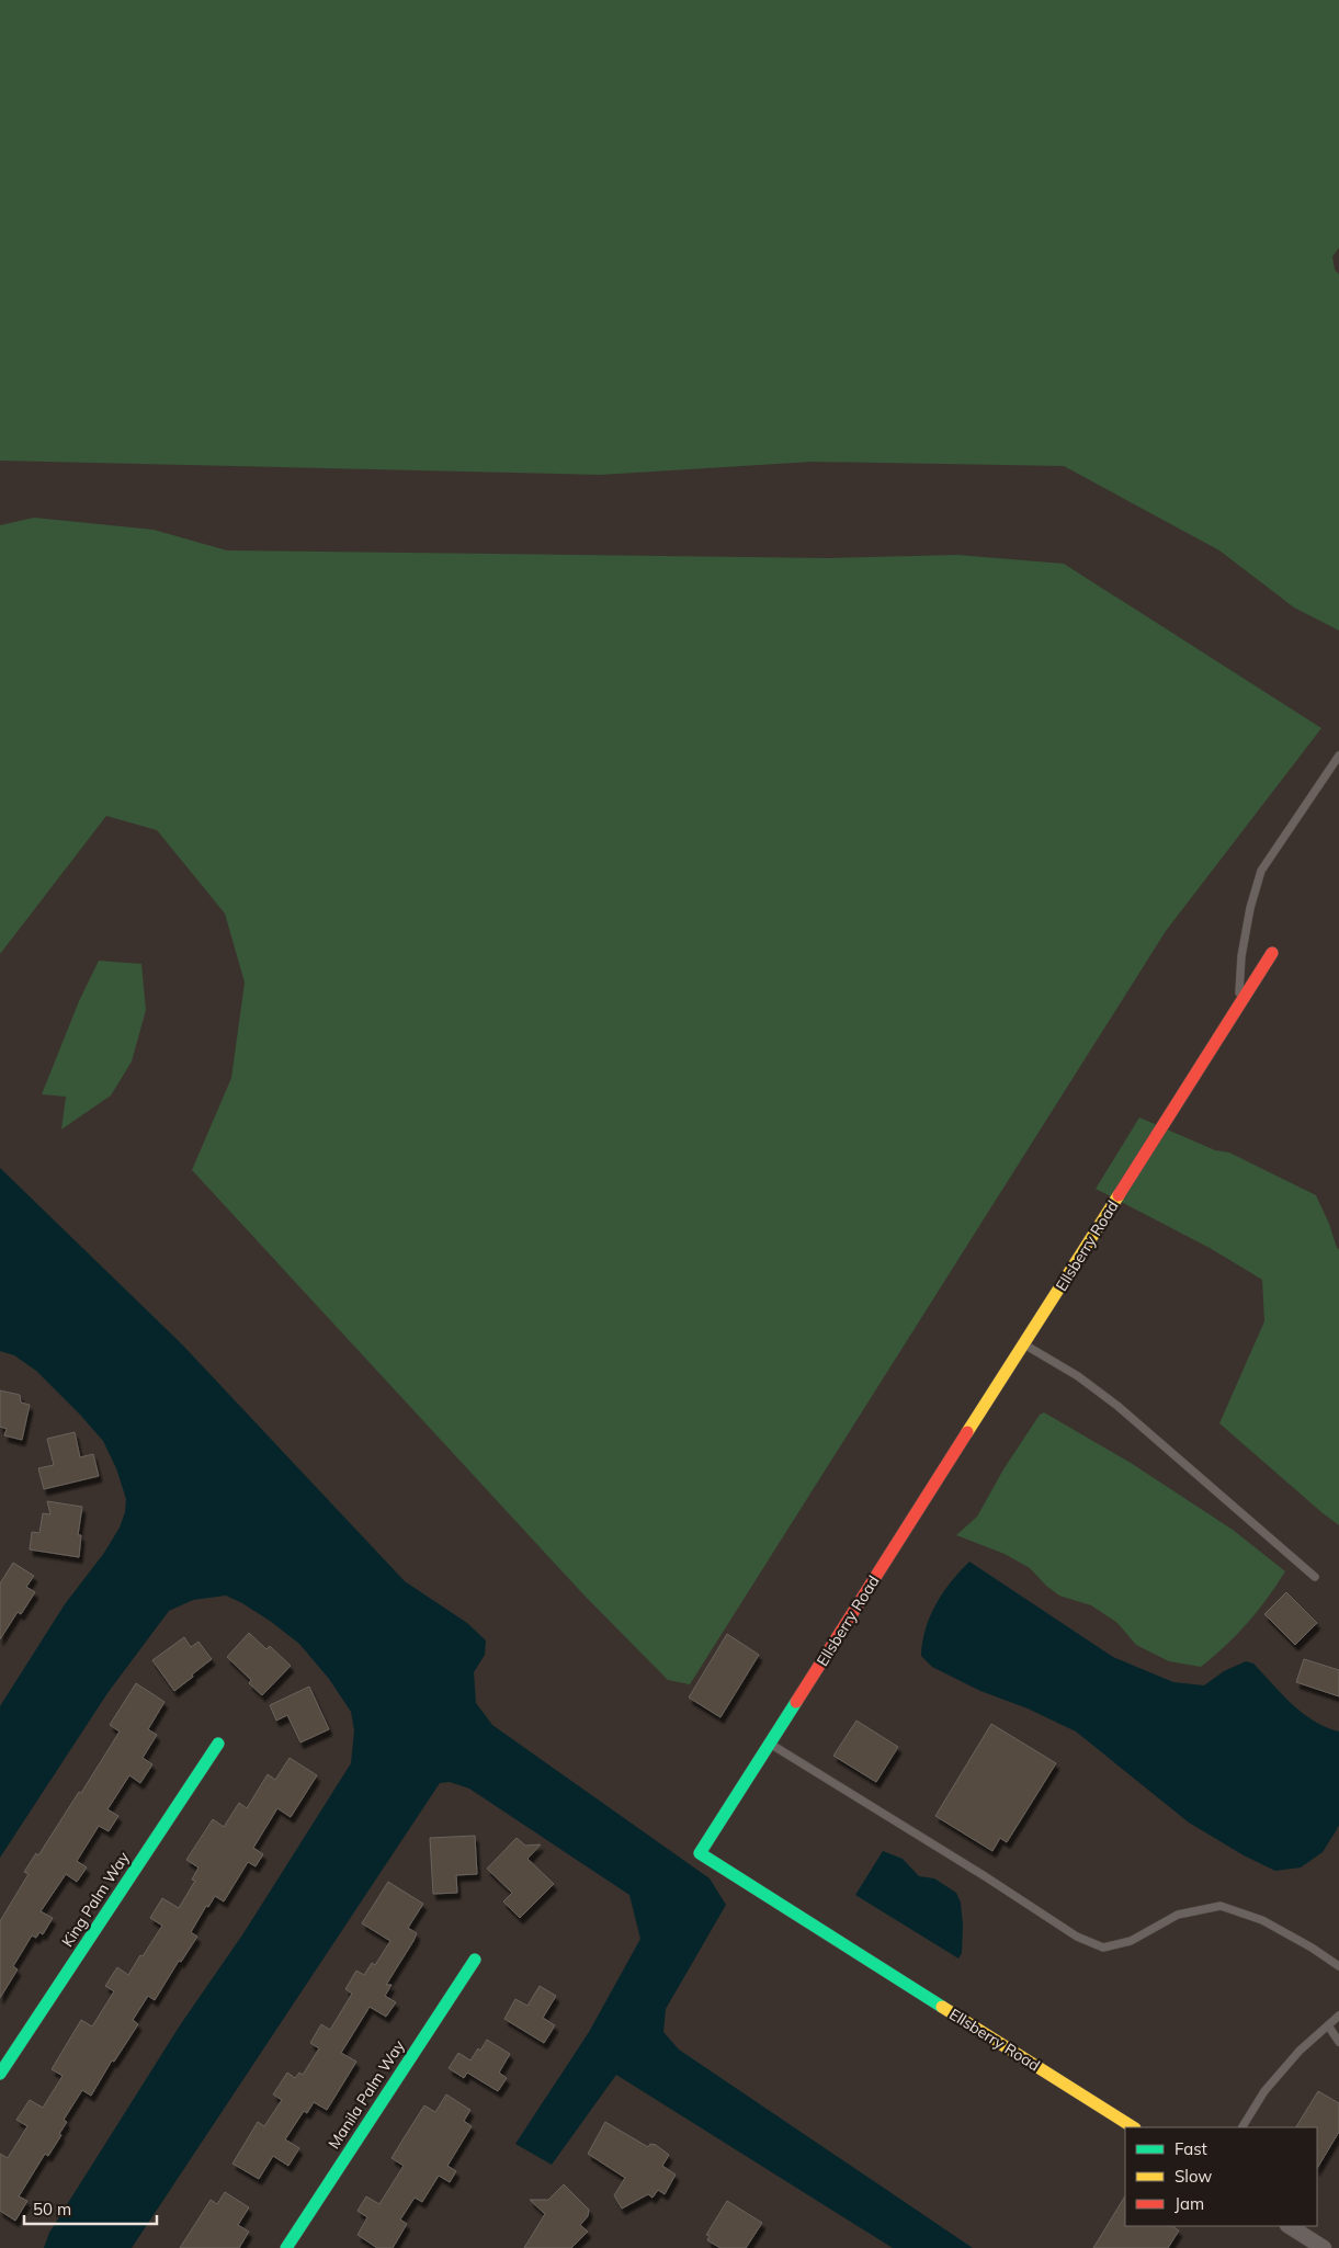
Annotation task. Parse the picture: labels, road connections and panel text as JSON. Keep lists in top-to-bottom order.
{
  "streets": {
    "street": ["Ellsberry Road", "King Palm Way", "Manila Palm Way"]
  },
  "legend": ["Fast", "Slow", "Jam"],
  "scale_bar": "50 m"
}
